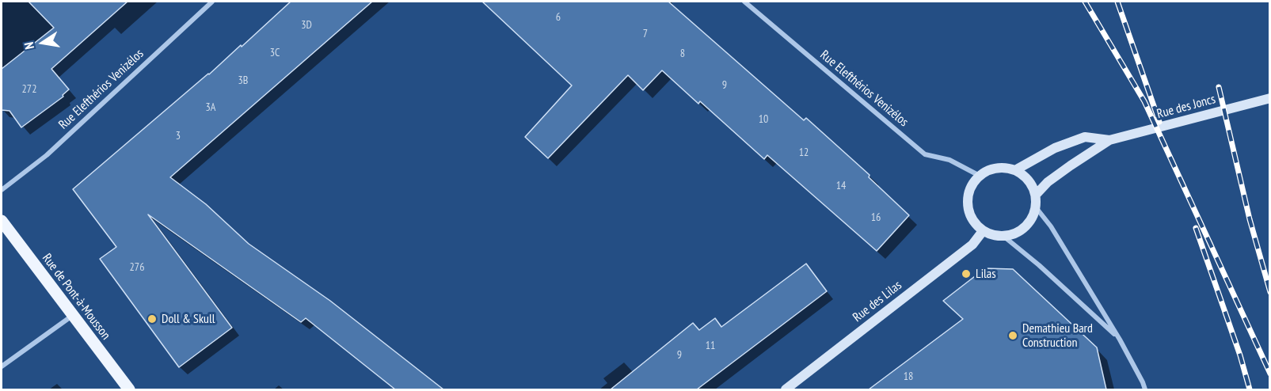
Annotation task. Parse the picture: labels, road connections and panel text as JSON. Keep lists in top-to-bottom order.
{
  "streets": {
    "main road": ["Rue de Pont-à-Mousson"],
    "street": ["Rue Elefthérios Venizélos", "Rue des Joncs", "Rue des Lilas"]
  },
  "crossings": [
    ["Rue Elefthérios Venizélos", "Rue des Joncs"],
    ["Rue Elefthérios Venizélos", "Rue des Lilas"],
    ["Rue des Joncs", "Rue des Lilas"]
  ],
  "places": ["Lilas", "Doll & Skull", "Demathieu Bard Construction"],
  "house_numbers": [
    "6",
    "3D",
    "7",
    "3C",
    "8",
    "3B",
    "9",
    "272",
    "3A",
    "10",
    "3",
    "12",
    "14",
    "16",
    "276",
    "11",
    "9",
    "18"
  ],
  "north": "left"
}
